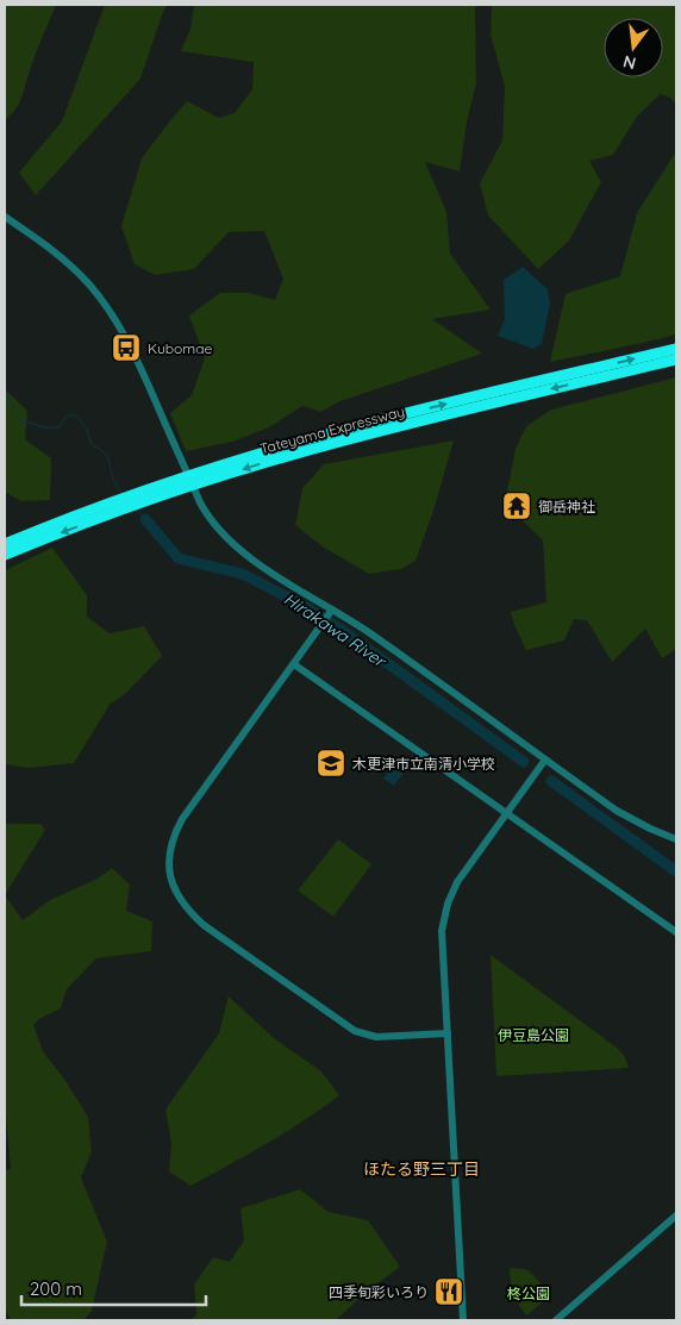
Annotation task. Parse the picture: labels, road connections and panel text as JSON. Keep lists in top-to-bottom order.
{
  "streets": {
    "highway": ["Tateyama Expressway"]
  },
  "districts": ["ほたる野三丁目"],
  "water": ["Hirakawa River"],
  "parks": ["伊豆島公園", "柊公園"],
  "places": {
    "bus stop": ["Kubomae"],
    "temple": ["御岳神社"],
    "school or university": ["木更津市立南清小学校"],
    "restaurant": ["四季旬彩いろり"]
  },
  "scale_bar": "200 m",
  "north": "bottom"
}
